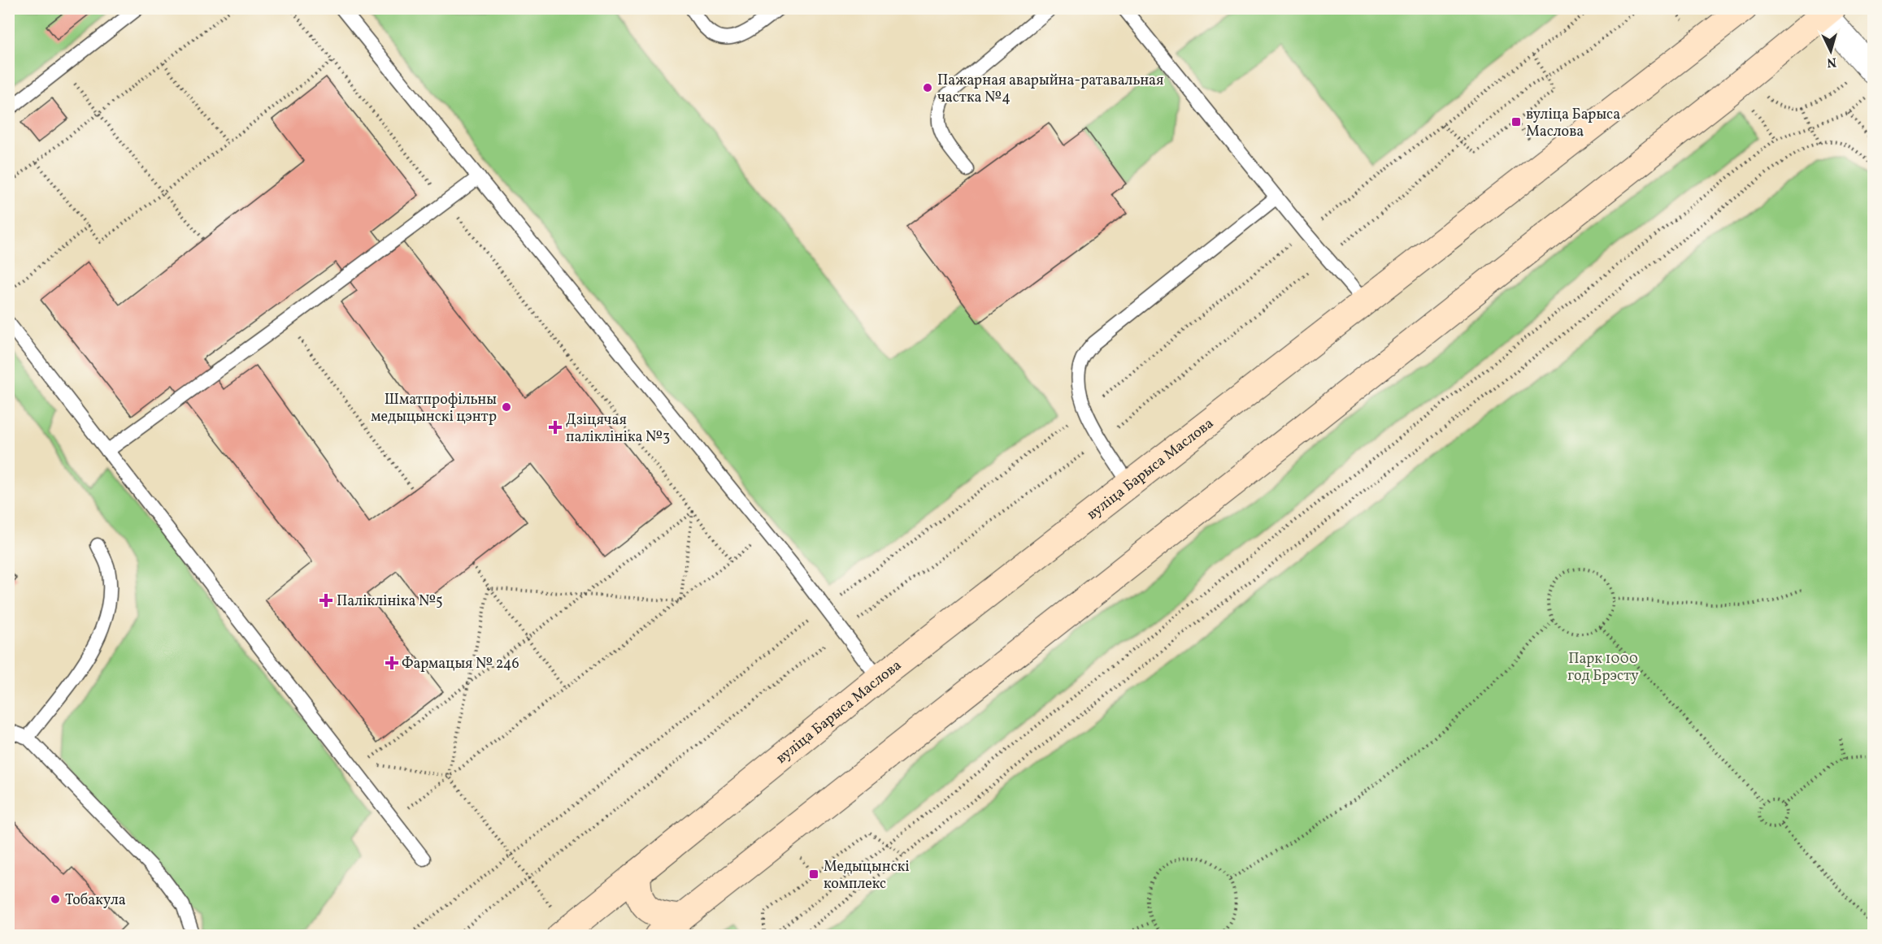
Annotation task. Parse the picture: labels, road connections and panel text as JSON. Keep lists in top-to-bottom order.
{
  "streets": {
    "main road": ["вуліца Барыса Маслова"]
  },
  "parks": ["Парк 1000 год Брэсту"],
  "places": {
    "other": ["Пажарная аварыйна-ратавальная частка №4", "Шматпрофільны медыцынскі цэнтр", "Тобакула"],
    "transit": ["вуліца Барыса Маслова", "Медыцынскі комплекс"],
    "health": ["Дзіцячая паліклініка №3", "Паліклініка №5", "Фармацыя № 246"]
  },
  "north": "bottom"
}
